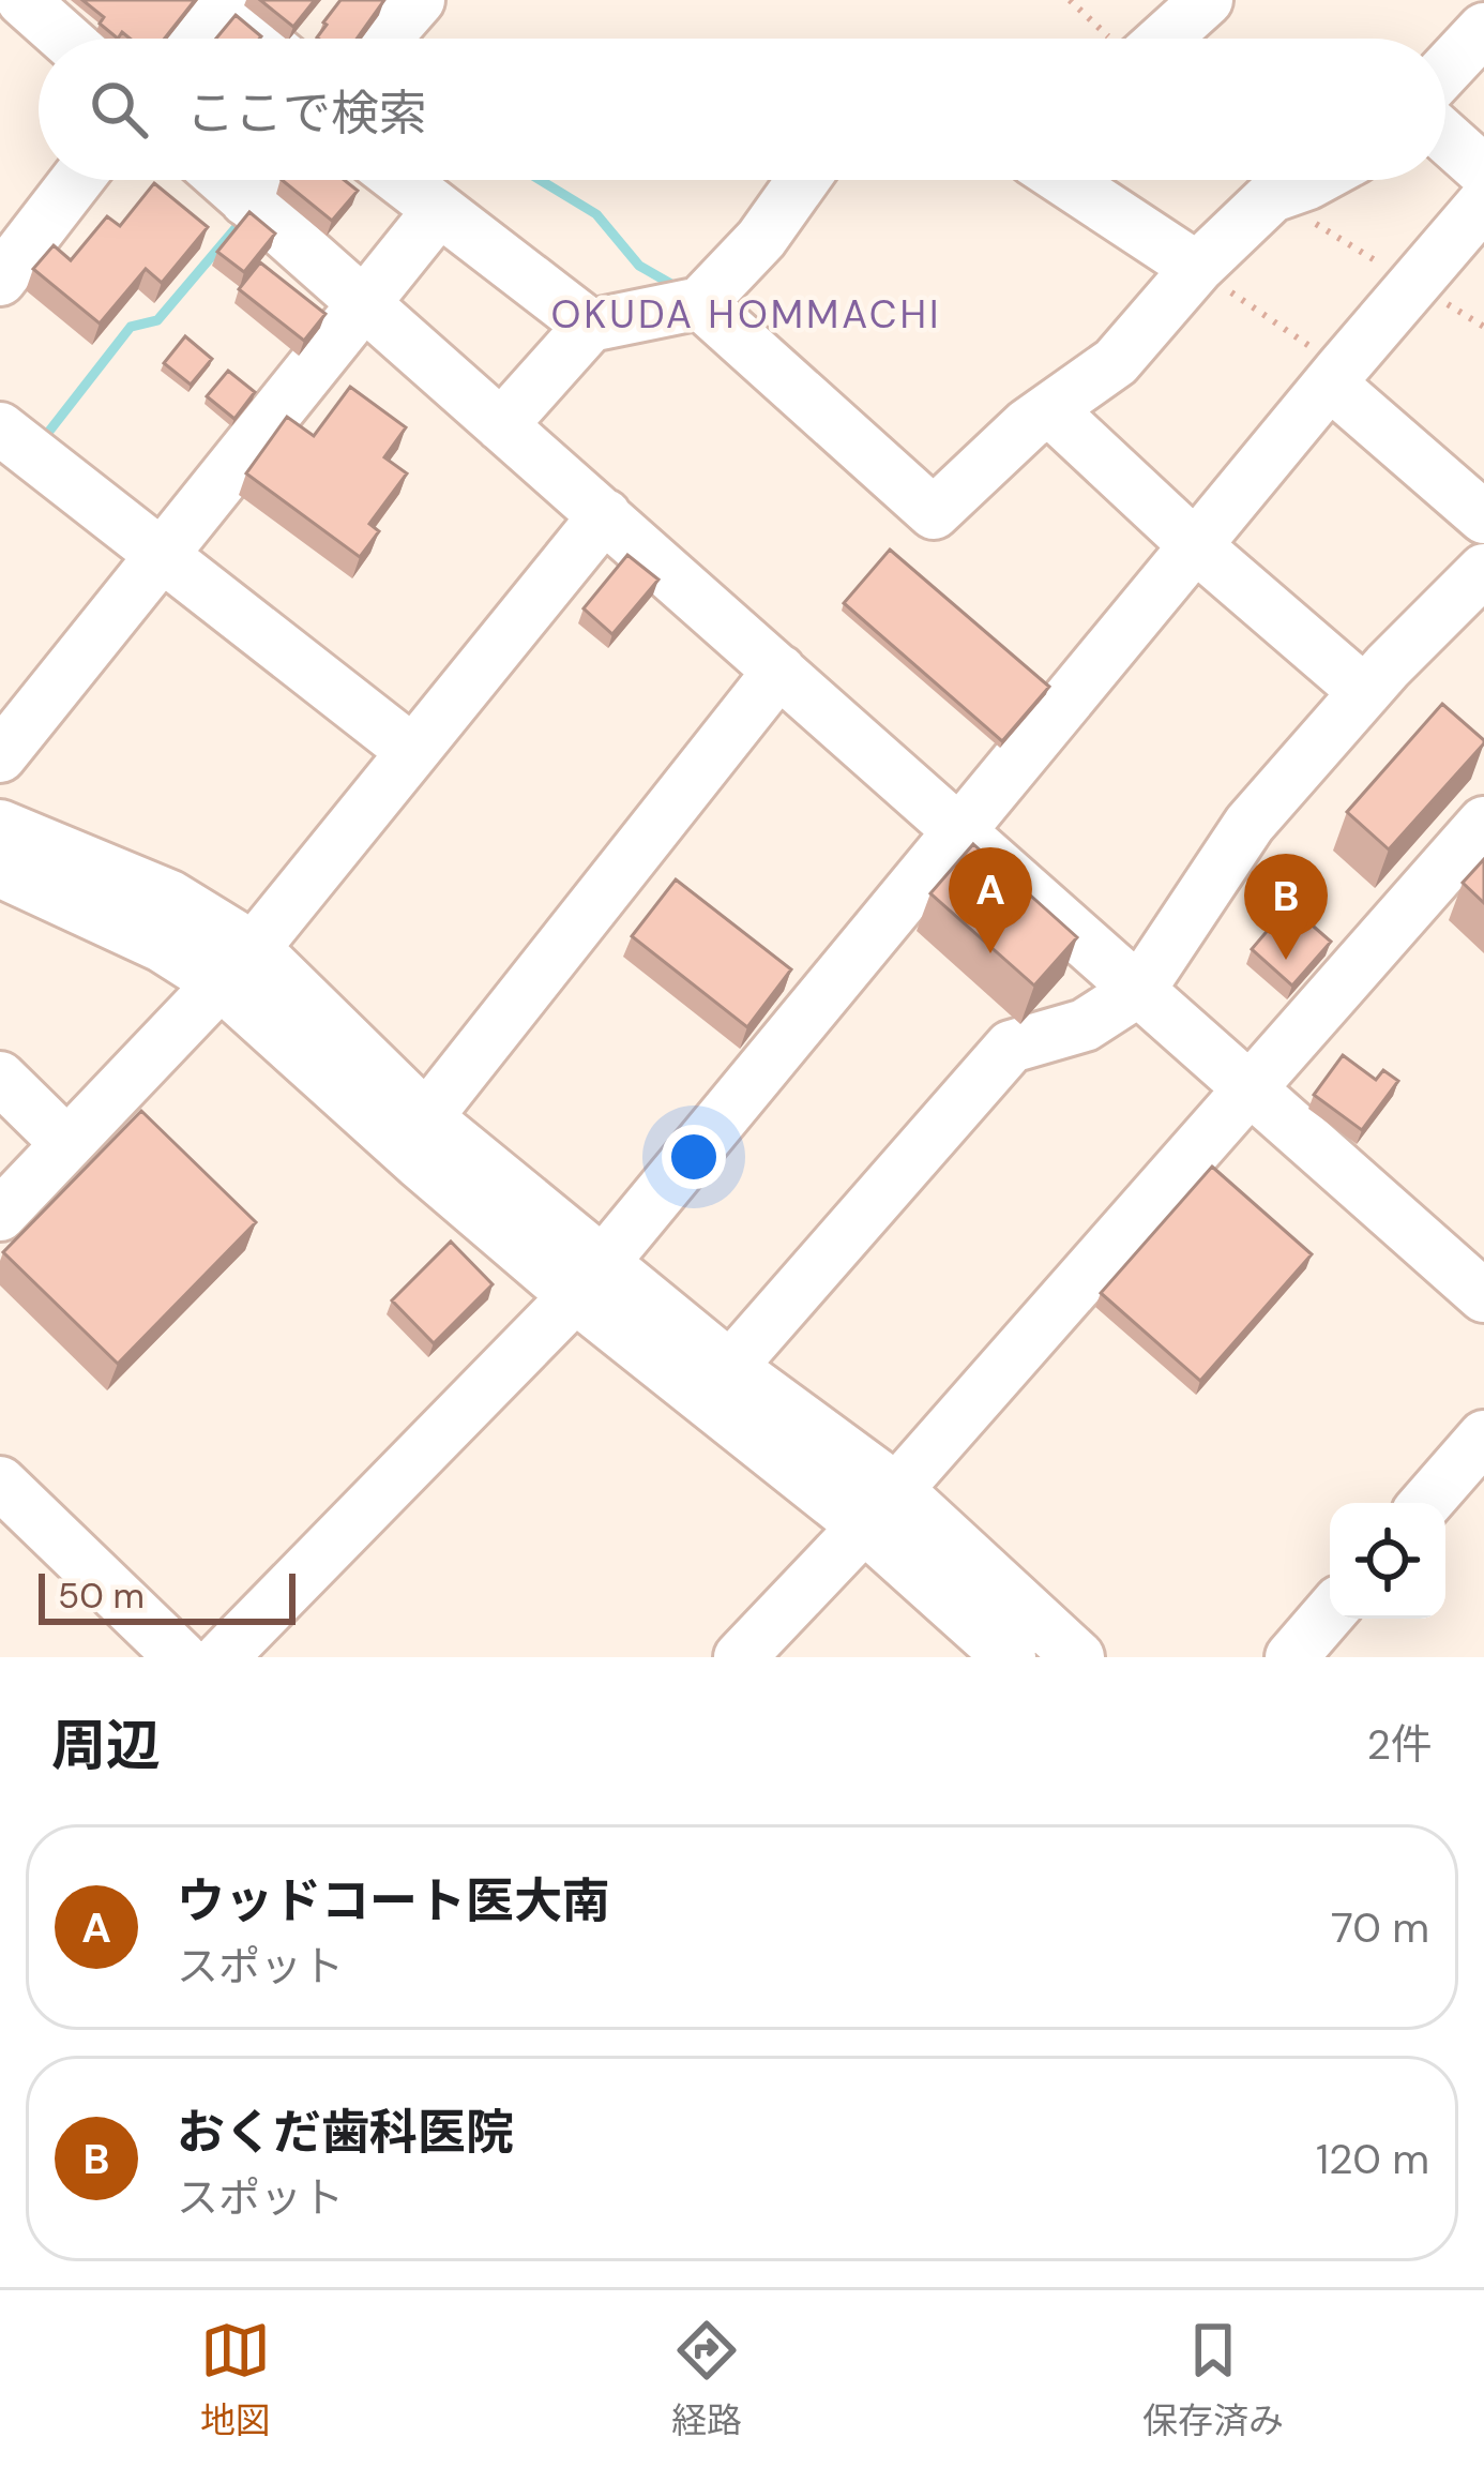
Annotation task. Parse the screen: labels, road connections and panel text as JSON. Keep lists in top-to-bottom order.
{
  "districts": ["OKUDA HOMMACHI"],
  "scale_bar": "50 m",
  "page": {
    "search": "ここで検索",
    "pins": ["A", "B"],
    "scale": "50 m",
    "heading": ["周辺", "2件"],
    "list": [
      {
        "mark": "A",
        "name": "ウッドコート医大南",
        "note": "スポット",
        "value": "70 m"
      },
      {
        "mark": "B",
        "name": "おくだ歯科医院",
        "note": "スポット",
        "value": "120 m"
      }
    ],
    "nav": ["地図", "経路", "保存済み"]
  }
}
